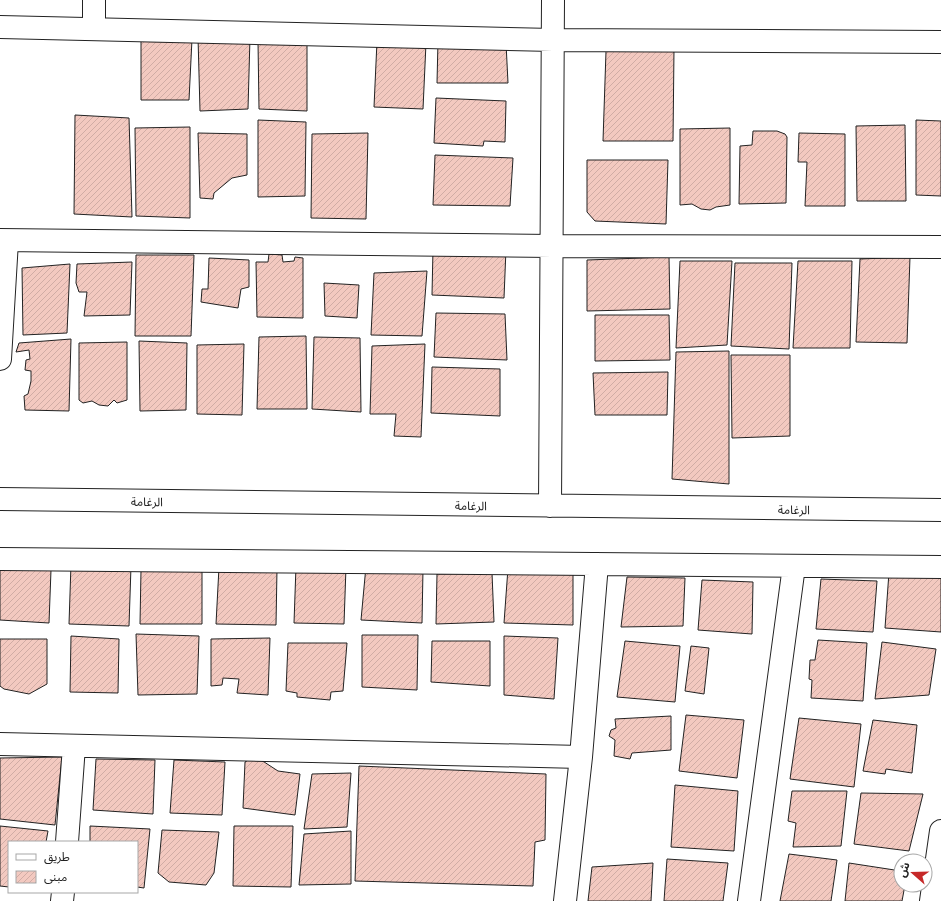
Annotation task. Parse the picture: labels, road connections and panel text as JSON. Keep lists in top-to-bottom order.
{
  "streets": {
    "street": ["الرغامة"]
  },
  "legend": ["طريق", "مبنى"],
  "north": "left"
}
